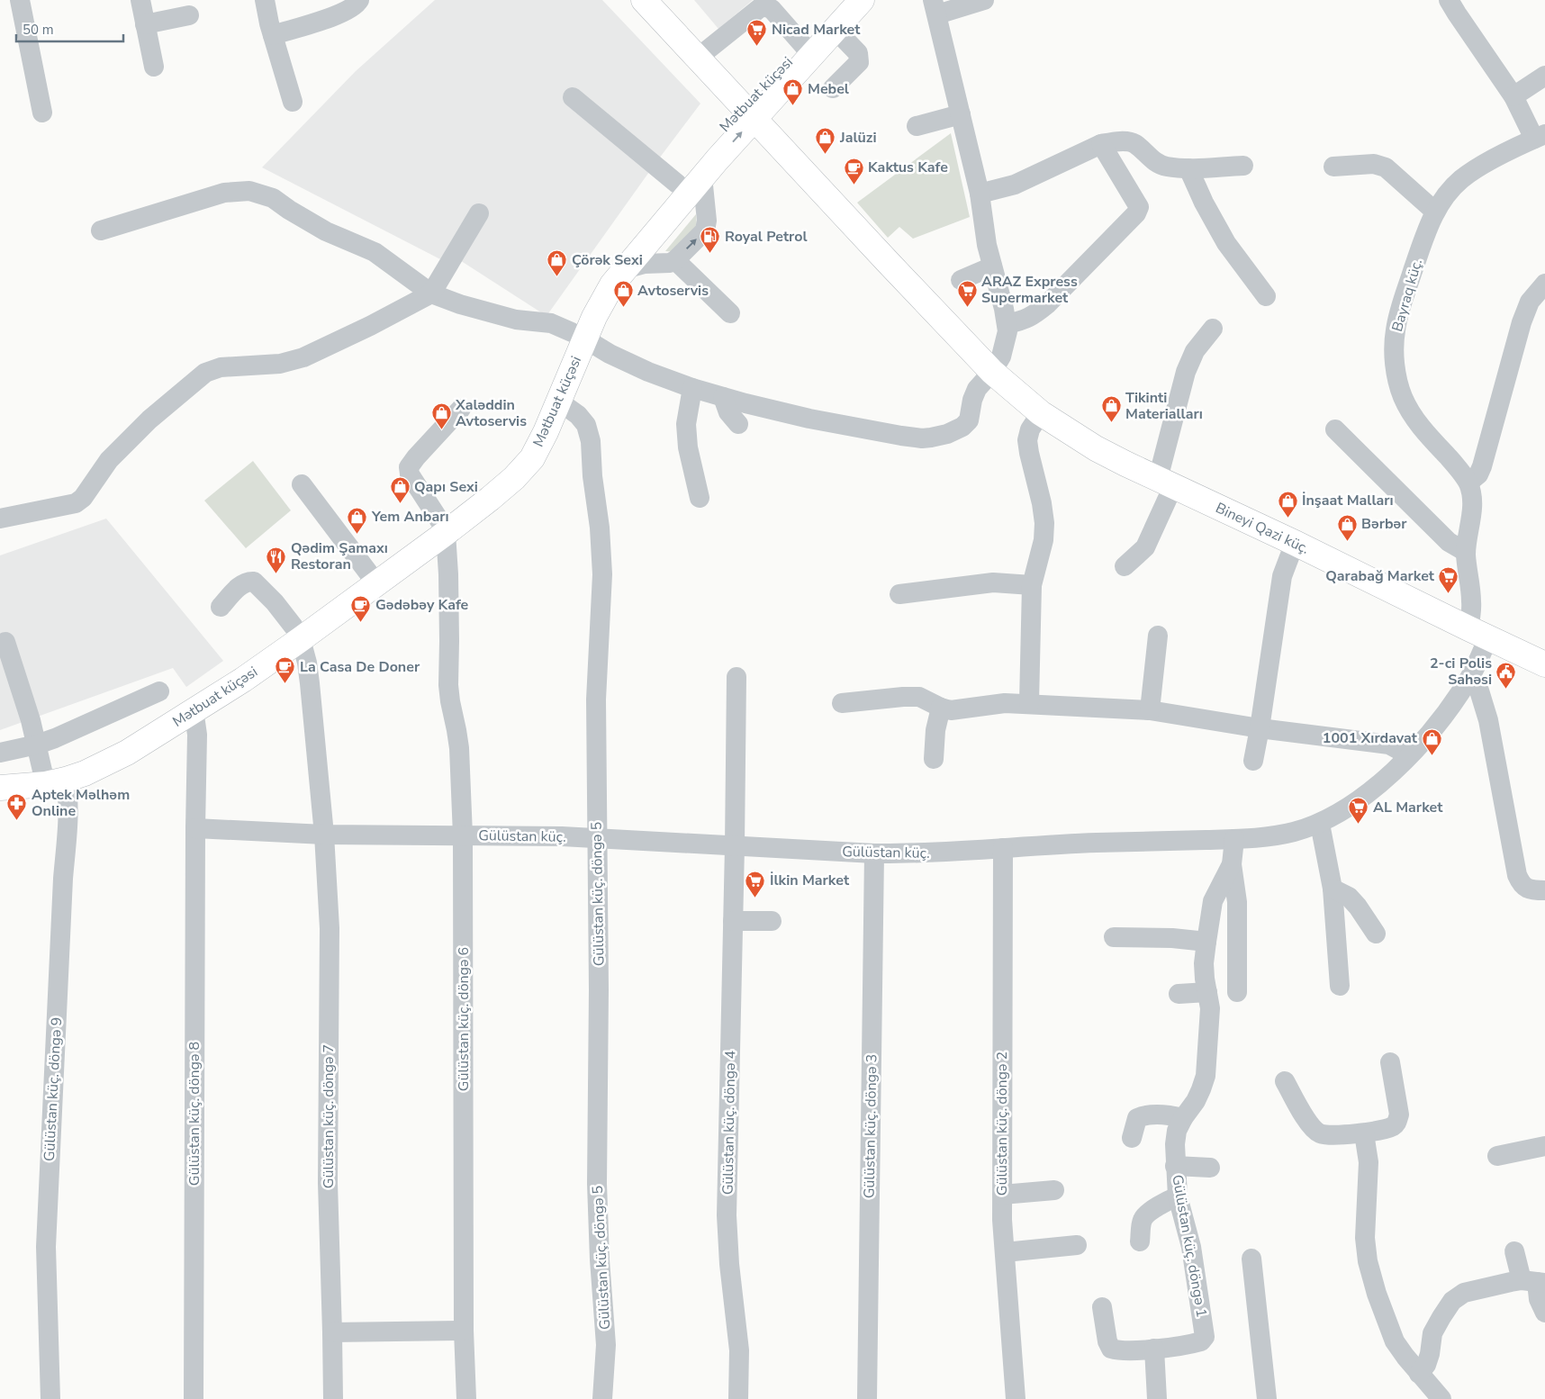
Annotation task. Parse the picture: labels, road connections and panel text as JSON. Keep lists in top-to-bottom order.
{
  "streets": {
    "main road": ["Mətbuat küçəsi", "Bineyi Qazi küç."],
    "street": [
      "Bayraq küç.",
      "Gülüstan küç.",
      "Gülüstan küç. döngə 5",
      "Gülüstan küç. döngə 6",
      "Gülüstan küç. döngə 9",
      "Gülüstan küç. döngə 8",
      "Gülüstan küç. döngə 7",
      "Gülüstan küç. döngə 4",
      "Gülüstan küç. döngə 2",
      "Gülüstan küç. döngə 3",
      "Gülüstan küç. döngə 1"
    ]
  },
  "crossings": [
    ["Mətbuat küçəsi", "Bineyi Qazi küç."],
    ["Mətbuat küçəsi", "Gülüstan küç. döngə 5"],
    ["Mətbuat küçəsi", "Gülüstan küç. döngə 6"],
    ["Mətbuat küçəsi", "Gülüstan küç. döngə 9"],
    ["Mətbuat küçəsi", "Gülüstan küç. döngə 8"],
    ["Mətbuat küçəsi", "Gülüstan küç. döngə 7"],
    ["Bayraq küç.", "Bineyi Qazi küç."],
    ["Bayraq küç.", "Gülüstan küç."],
    ["Bineyi Qazi küç.", "Gülüstan küç."],
    ["Gülüstan küç.", "Gülüstan küç. döngə 5"],
    ["Gülüstan küç.", "Gülüstan küç. döngə 6"],
    ["Gülüstan küç.", "Gülüstan küç. döngə 8"],
    ["Gülüstan küç.", "Gülüstan küç. döngə 7"],
    ["Gülüstan küç.", "Gülüstan küç. döngə 4"],
    ["Gülüstan küç.", "Gülüstan küç. döngə 2"],
    ["Gülüstan küç.", "Gülüstan küç. döngə 3"],
    ["Gülüstan küç.", "Gülüstan küç. döngə 1"]
  ],
  "places": {
    "supermarket": [
      "Nicad Market",
      "ARAZ Express Supermarket",
      "Qarabağ Market",
      "AL Market",
      "İlkin Market"
    ],
    "shop": [
      "Mebel",
      "Jalüzi",
      "Çörək Sexi",
      "Avtoservis",
      "Tikinti Materialları",
      "Xaləddin Avtoservis",
      "Qapı Sexi",
      "İnşaat Malları",
      "Yem Anbarı",
      "Bərbər",
      "1001 Xırdavat"
    ],
    "cafe": ["Kaktus Kafe", "Gədəbəy Kafe", "La Casa De Doner"],
    "fuel station": ["Royal Petrol"],
    "restaurant": ["Qədim Şamaxı Restoran"],
    "public building": ["2-ci Polis Sahəsi"],
    "pharmacy": ["Aptek Mәlhәm Online"]
  },
  "scale_bar": "50 m"
}
